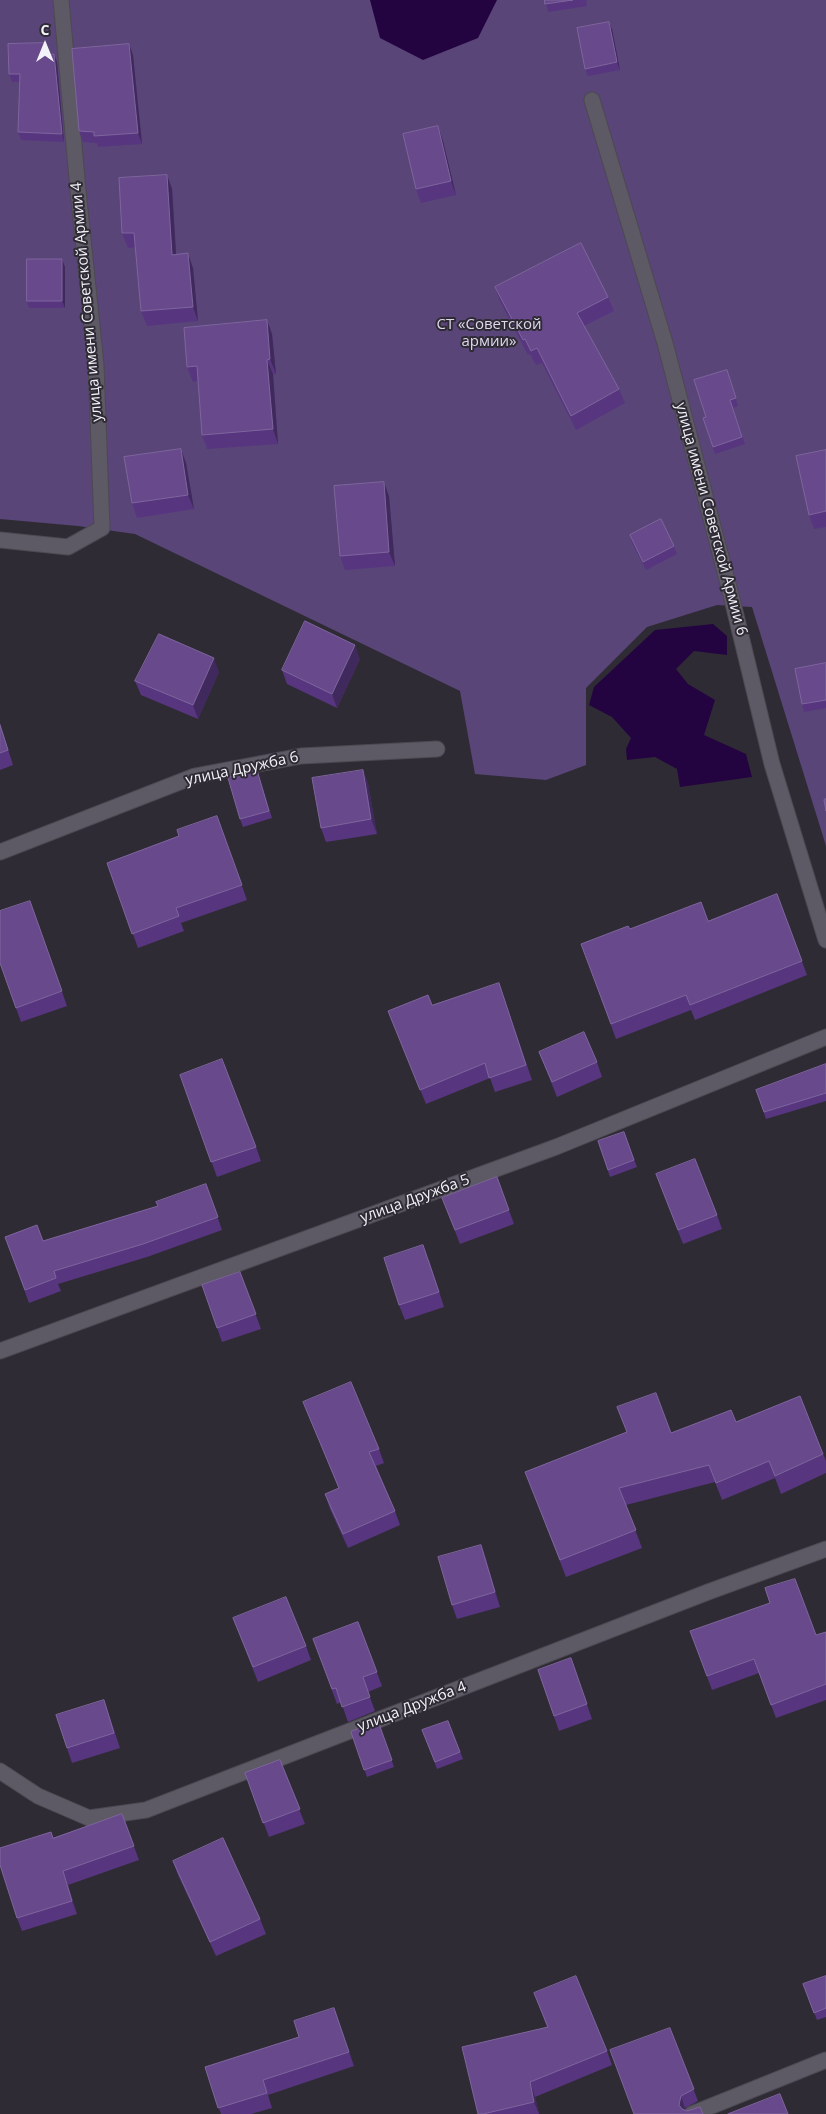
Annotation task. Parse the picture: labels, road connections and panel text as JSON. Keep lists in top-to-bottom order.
{
  "streets": {
    "street": [
      "улица имени Советской Армии 4",
      "улица имени Советской Армии 6",
      "улица Дружба 6",
      "улица Дружба 5",
      "улица Дружба 4"
    ]
  },
  "parks": ["СТ «Советской армии»"],
  "north": "top"
}
